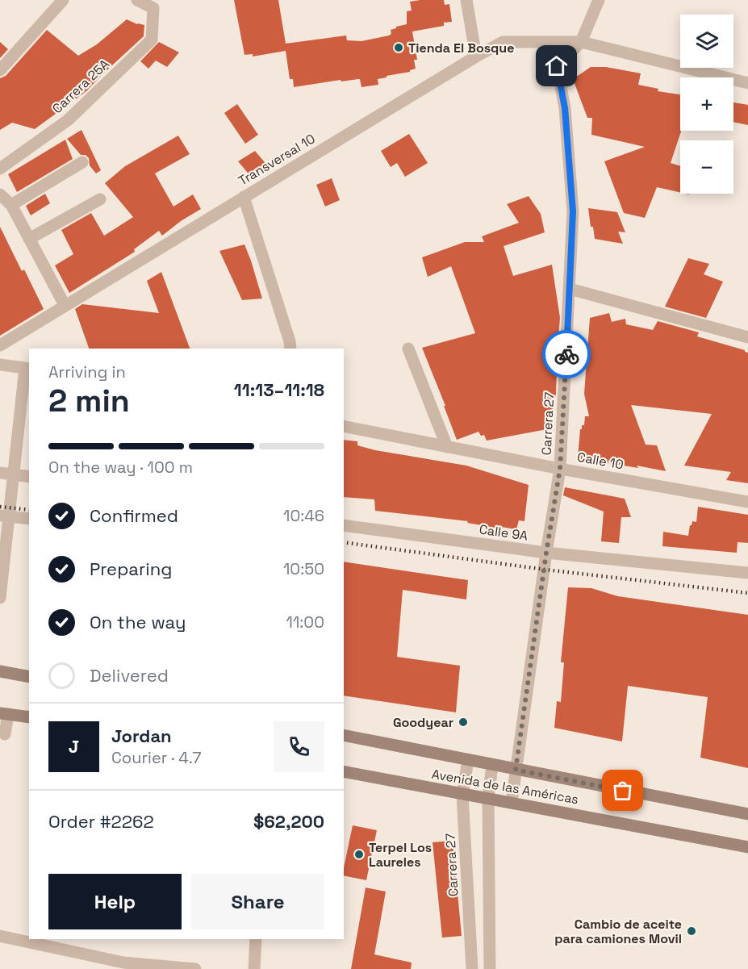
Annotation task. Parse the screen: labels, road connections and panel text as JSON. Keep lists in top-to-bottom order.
{
  "streets": {
    "main road": ["Avenida de las Américas"],
    "street": [
      "Carrera 25A",
      "Transversal 10",
      "Carrera 27",
      "Calle 10",
      "Calle 9A"
    ]
  },
  "crossings": [
    ["Transversal 10", "Carrera 27"],
    ["Carrera 27", "Calle 10"],
    ["Carrera 27", "Calle 9A"],
    ["Carrera 27", "Avenida de las Américas"]
  ],
  "places": [
    "Tienda El Bosque",
    "Goodyear",
    "Terpel Los Laureles",
    "Cambio de aceite para camiones Movil"
  ],
  "page": {
    "map_buttons": ["+", "−"],
    "heading": ["2 min", "Arriving in", "11:13–11:18"],
    "panel": [
      "Jordan",
      "Courier · 4.7",
      "Order #2262",
      "$62,200"
    ],
    "bar": "On the way · 100 m",
    "list": [
      ["Confirmed", "10:46"],
      ["Preparing", "10:50"],
      ["On the way", "11:00"],
      "Delivered"
    ],
    "round": "J",
    "buttons": ["Help", "Share"]
  }
}
